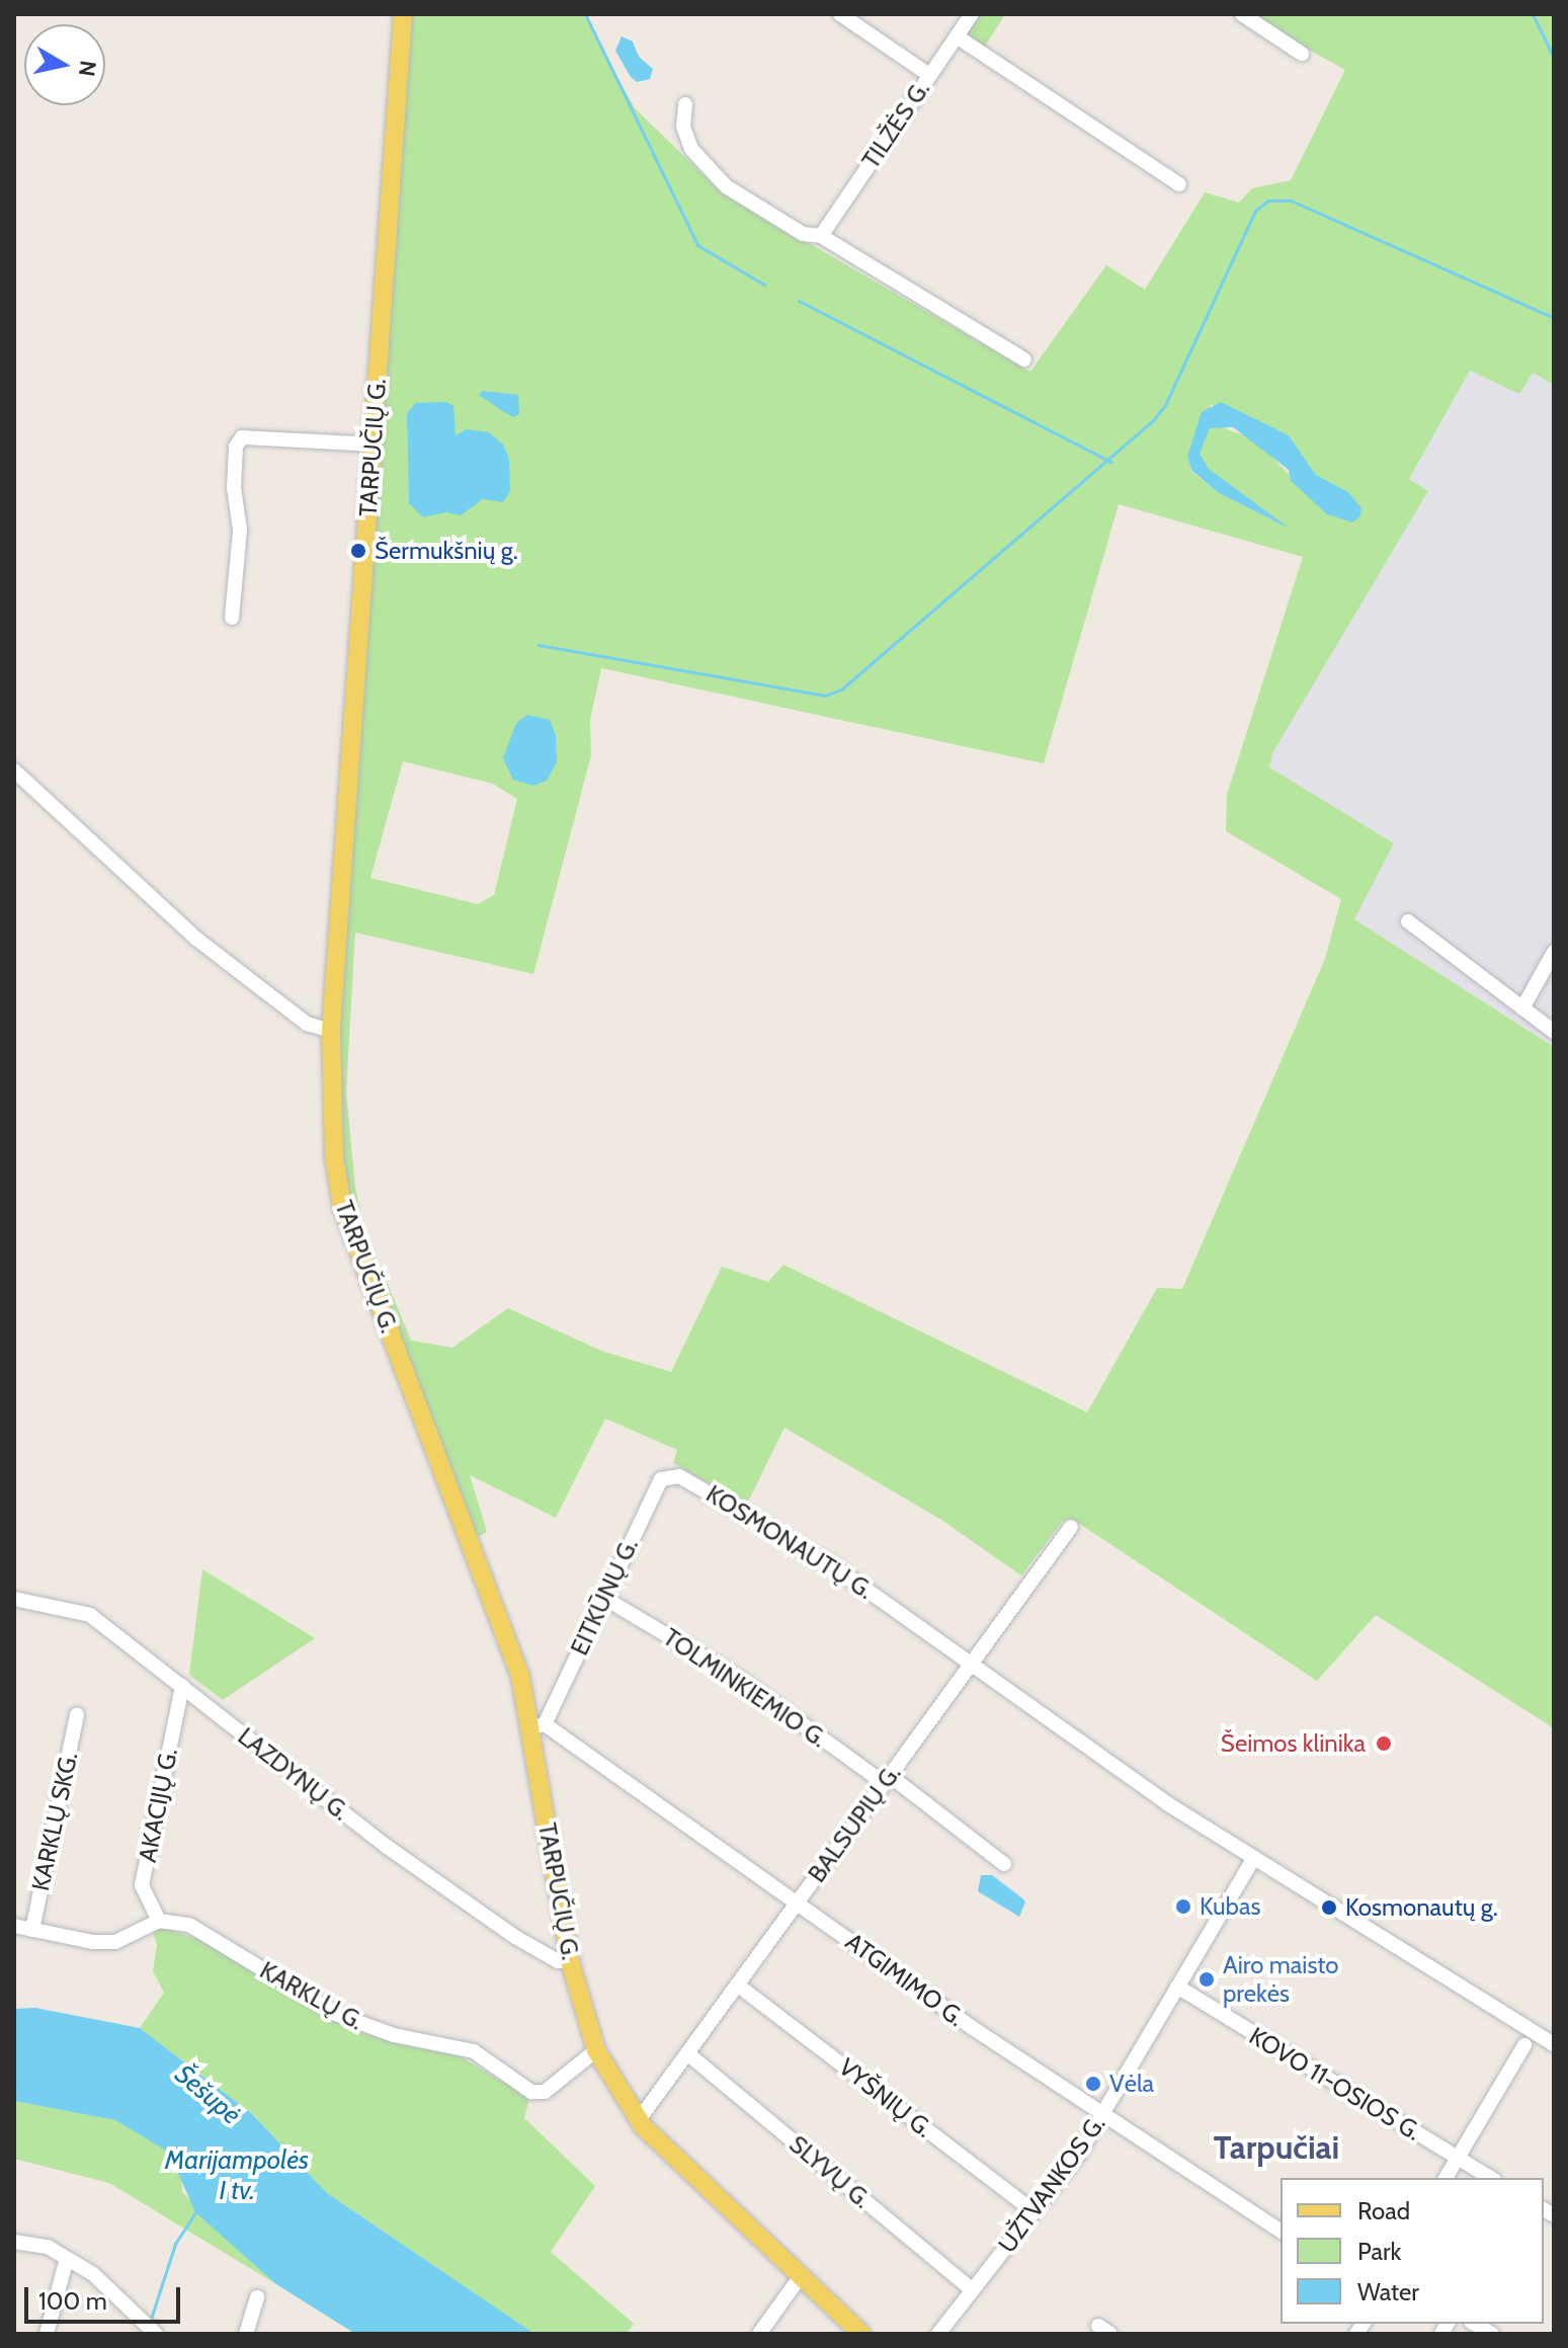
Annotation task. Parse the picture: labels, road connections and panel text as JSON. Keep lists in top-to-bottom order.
{
  "streets": {
    "main road": ["TARPUČIŲ G."],
    "street": [
      "TILŽĖS G.",
      "KOSMONAUTŲ G.",
      "EITKŪNŲ G.",
      "TOLMINKIEMIO G.",
      "LAZDYNŲ G.",
      "AKACIJŲ G.",
      "KARKLŲ SKG.",
      "BALSUPIŲ G.",
      "ATGIMIMO G.",
      "KARKLŲ G.",
      "KOVO 11-OSIOS G.",
      "VYŠNIŲ G.",
      "SLYVŲ G.",
      "UŽTVANKOS G."
    ]
  },
  "crossings": [
    ["TARPUČIŲ G.", "EITKŪNŲ G."],
    ["TARPUČIŲ G.", "LAZDYNŲ G."],
    ["TARPUČIŲ G.", "BALSUPIŲ G."],
    ["TARPUČIŲ G.", "ATGIMIMO G."],
    ["TARPUČIŲ G.", "KARKLŲ G."],
    ["KOSMONAUTŲ G.", "EITKŪNŲ G."],
    ["KOSMONAUTŲ G.", "BALSUPIŲ G."],
    ["KOSMONAUTŲ G.", "UŽTVANKOS G."],
    ["EITKŪNŲ G.", "TOLMINKIEMIO G."],
    ["EITKŪNŲ G.", "ATGIMIMO G."],
    ["TOLMINKIEMIO G.", "BALSUPIŲ G."],
    ["LAZDYNŲ G.", "AKACIJŲ G."],
    ["AKACIJŲ G.", "KARKLŲ G."],
    ["BALSUPIŲ G.", "ATGIMIMO G."],
    ["BALSUPIŲ G.", "VYŠNIŲ G."],
    ["BALSUPIŲ G.", "SLYVŲ G."],
    ["ATGIMIMO G.", "UŽTVANKOS G."],
    ["KOVO 11-OSIOS G.", "UŽTVANKOS G."],
    ["VYŠNIŲ G.", "UŽTVANKOS G."],
    ["SLYVŲ G.", "UŽTVANKOS G."]
  ],
  "districts": ["Tarpučiai"],
  "water": ["Šešupė", "Marijampolės I tv."],
  "places": [
    "Šermukšnių g.",
    "Šeimos klinika",
    "Kubas",
    "Kosmonautų g.",
    "Airo maisto prekės",
    "Vėla"
  ],
  "legend": ["Road", "Park", "Water"],
  "scale_bar": "100 m",
  "north": "right"
}
